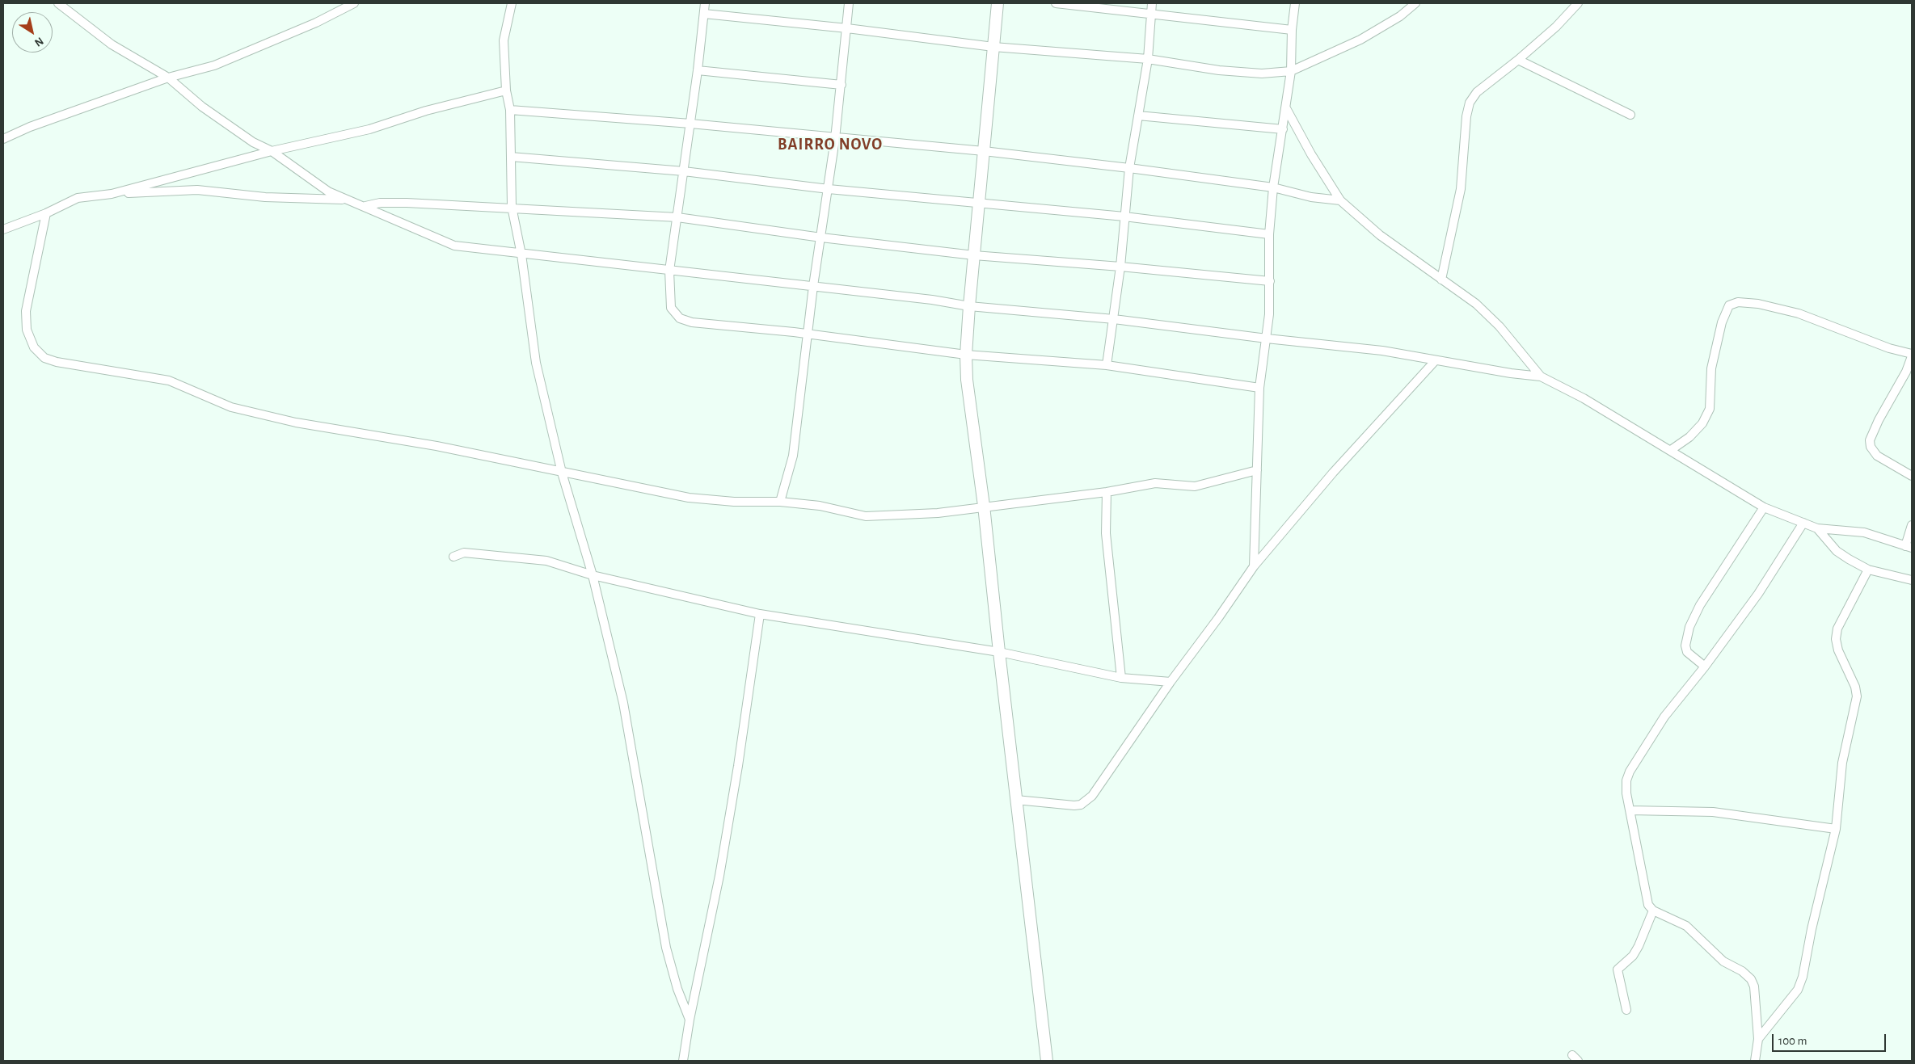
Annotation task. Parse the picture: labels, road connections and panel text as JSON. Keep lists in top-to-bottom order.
{
  "districts": ["BAIRRO NOVO"],
  "scale_bar": "100 m",
  "north": "bottom right"
}
